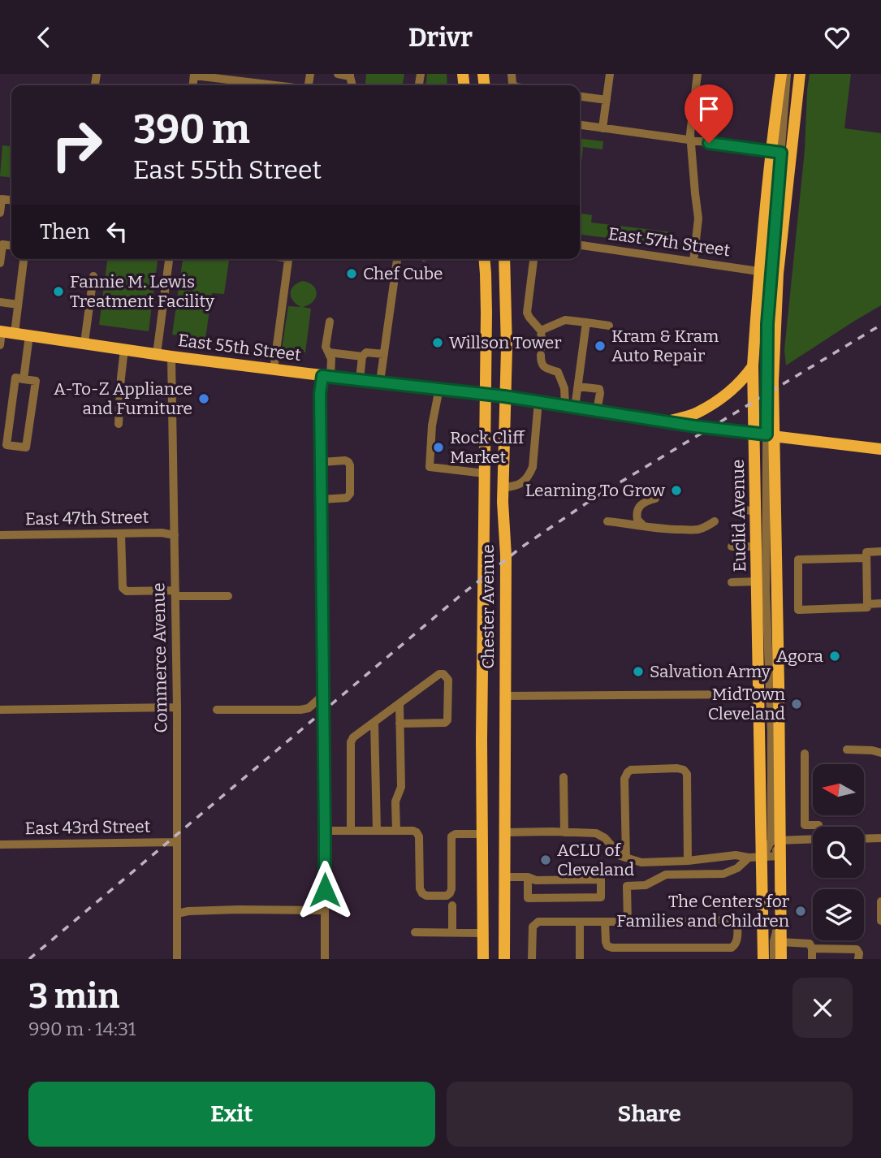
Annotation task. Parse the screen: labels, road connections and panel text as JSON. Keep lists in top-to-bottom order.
{
  "streets": {
    "main road": ["East 55th Street", "Euclid Avenue", "Chester Avenue"],
    "street": [
      "East 57th Street",
      "East 47th Street",
      "Commerce Avenue",
      "East 43rd Street"
    ]
  },
  "crossings": [
    ["East 57th Street", "Euclid Avenue"],
    ["East 55th Street", "Euclid Avenue"],
    ["East 55th Street", "Chester Avenue"],
    ["East 55th Street", "Commerce Avenue"],
    ["East 47th Street", "Commerce Avenue"],
    ["Commerce Avenue", "East 43rd Street"]
  ],
  "places": [
    "Chef Cube",
    "Fannie M. Lewis Treatment Facility",
    "Willson Tower",
    "Kram & Kram Auto Repair",
    "A-To-Z Appliance and Furniture",
    "Rock Cliff Market",
    "Learning To Grow",
    "Agora",
    "Salvation Army",
    "MidTown Cleveland",
    "ACLU of Cleveland",
    "The Centers for Families and Children"
  ],
  "north": "left",
  "page": {
    "header": "Drivr",
    "turn": ["390 m", "East 55th Street"],
    "then": "Then",
    "heading": ["3 min", "990 m · 14:31"],
    "buttons": ["Exit", "Share"]
  }
}
